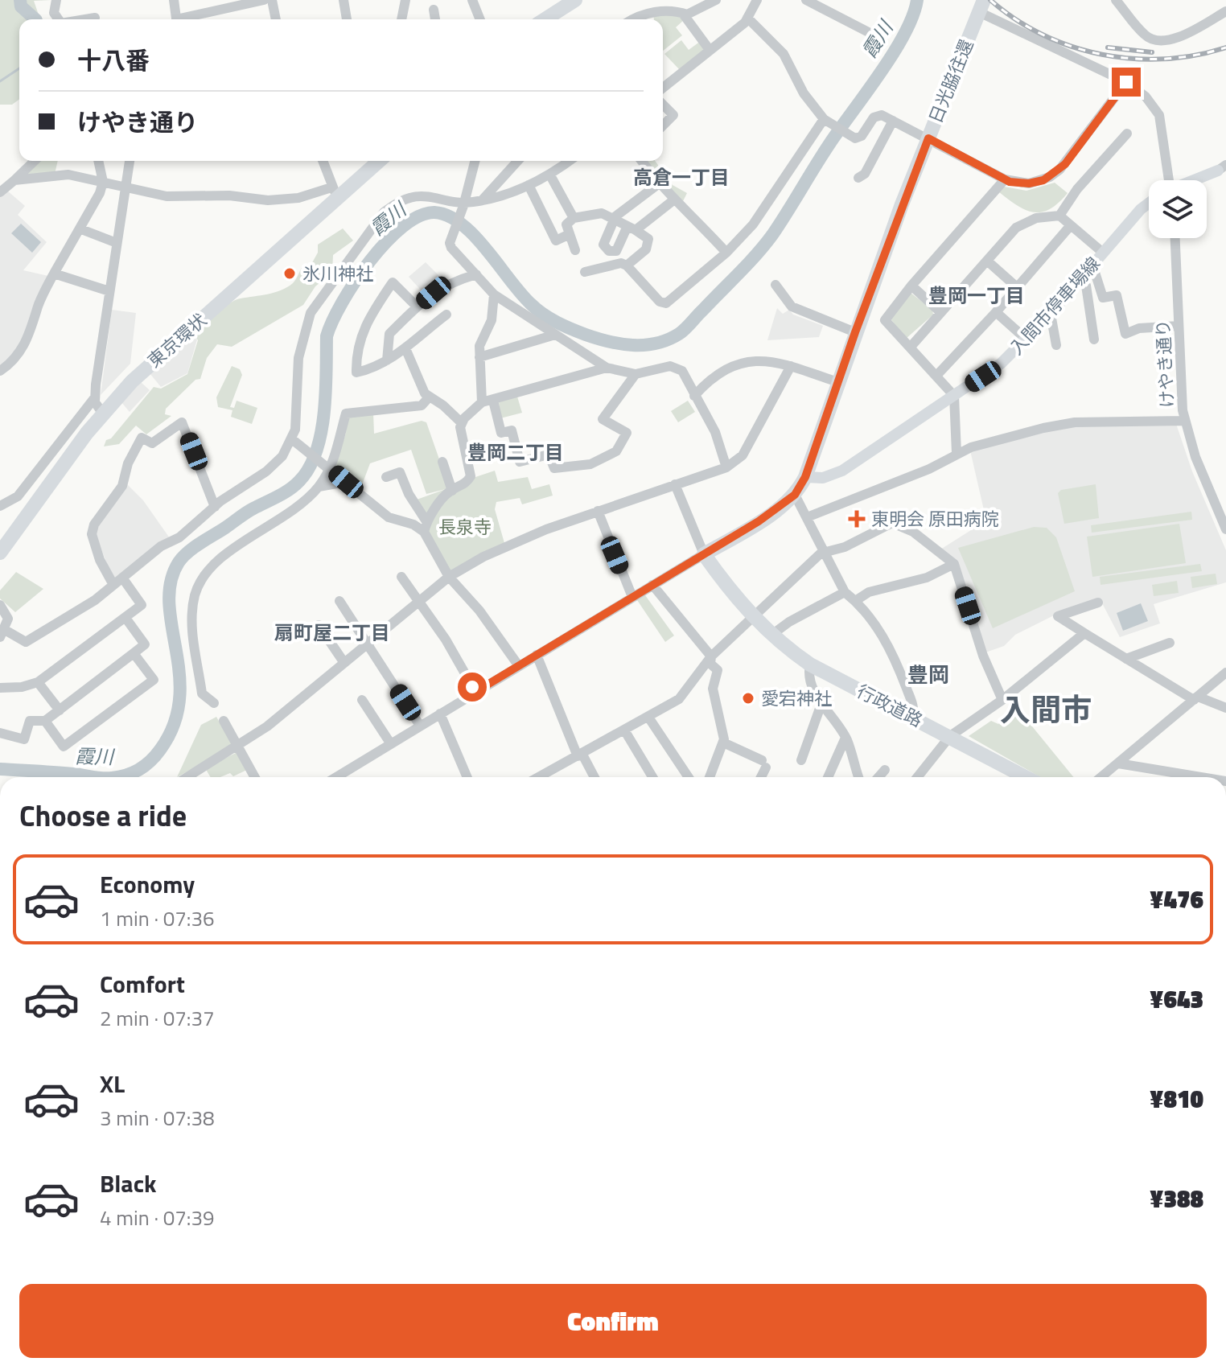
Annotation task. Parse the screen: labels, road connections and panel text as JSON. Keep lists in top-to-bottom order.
{
  "streets": {
    "highway": ["日光脇往還", "東京環状", "行政道路"],
    "main road": ["入間市停車場線"],
    "street": ["けやき通り"]
  },
  "crossings": [
    ["日光脇往還", "入間市停車場線"],
    ["日光脇往還", "行政道路"]
  ],
  "districts": [
    "高倉一丁目",
    "豊岡一丁目",
    "豊岡二丁目",
    "扇町屋二丁目",
    "豊岡",
    "入間市"
  ],
  "water": ["霞川"],
  "parks": ["長泉寺"],
  "places": {
    "other": ["氷川神社", "愛宕神社"],
    "health": ["東明会 原田病院"]
  },
  "page": {
    "banner": ["十八番", "けやき通り"],
    "heading": "Choose a ride",
    "list": [
      {
        "name": "Economy",
        "note": "1 min · 07:36",
        "value": "¥476"
      },
      {
        "name": "Comfort",
        "note": "2 min · 07:37",
        "value": "¥643"
      },
      {
        "name": "XL",
        "note": "3 min · 07:38",
        "value": "¥810"
      },
      {
        "name": "Black",
        "note": "4 min · 07:39",
        "value": "¥388"
      }
    ],
    "buttons": "Confirm"
  }
}
